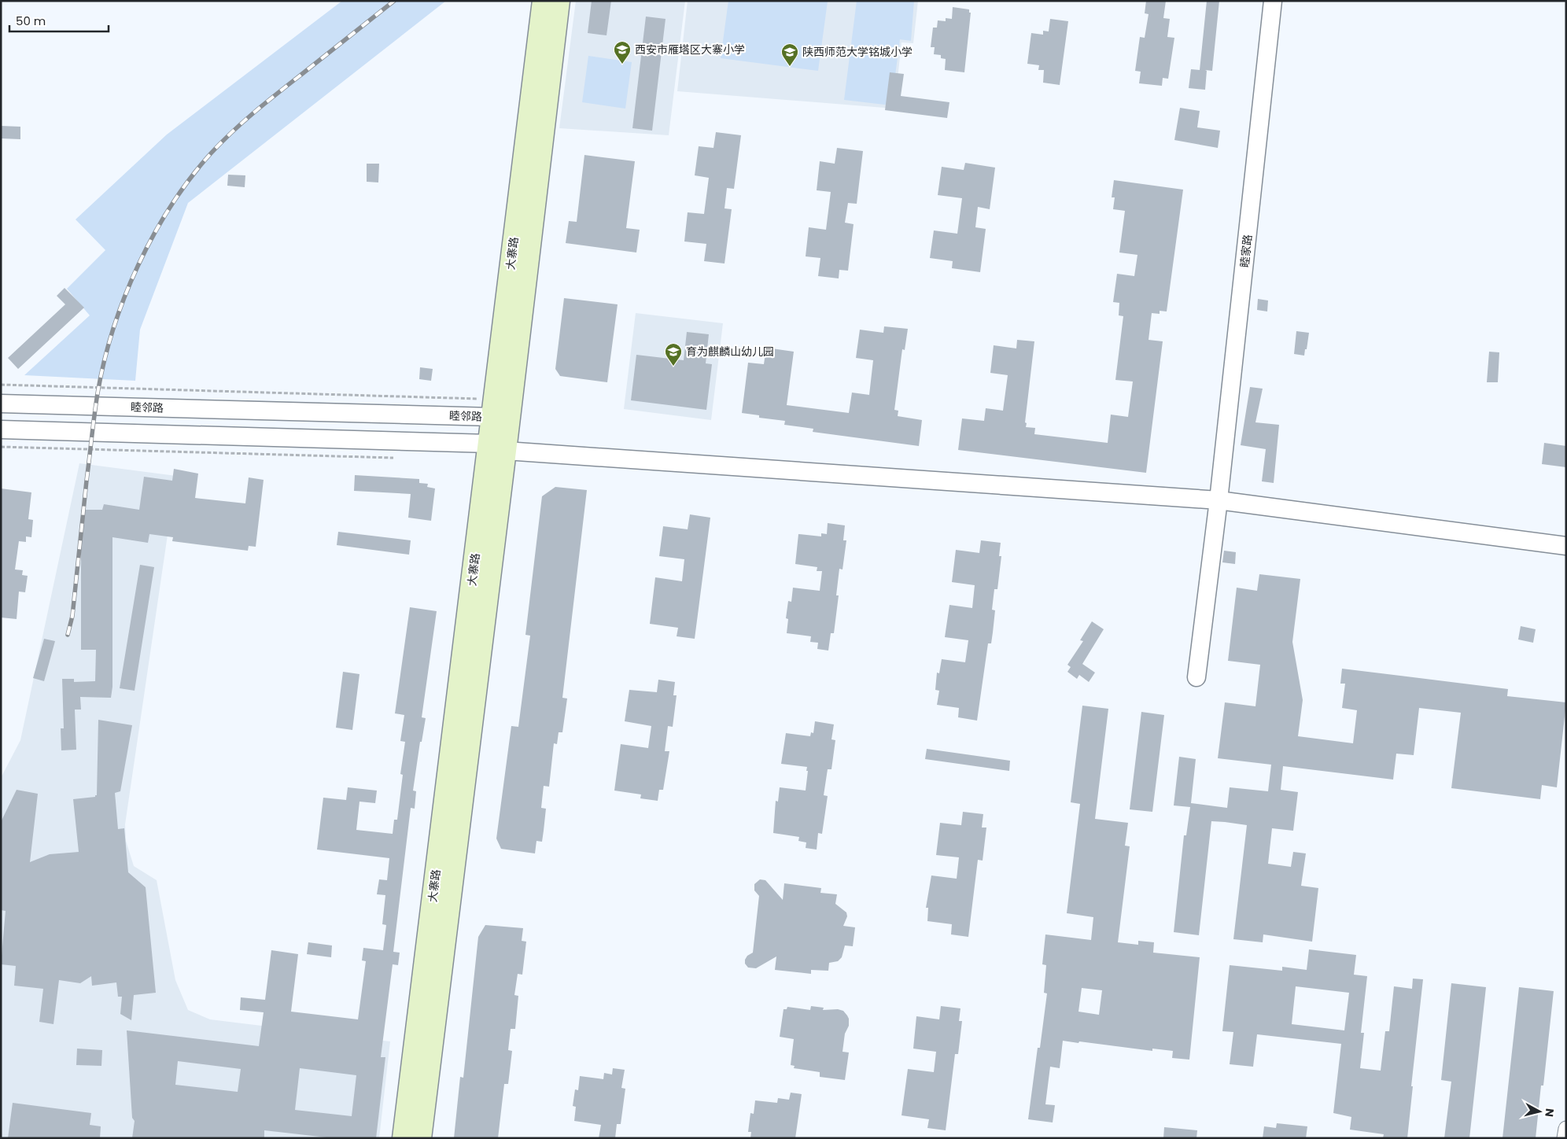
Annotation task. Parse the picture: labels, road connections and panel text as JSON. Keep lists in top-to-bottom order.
{
  "streets": {
    "main road": ["大寨路"],
    "street": ["睦家路", "睦邻路"]
  },
  "crossings": [
    ["大寨路", "睦邻路"]
  ],
  "places": {
    "school or university": ["西安市雁塔区大寨小学", "陕西师范大学铭城小学", "育为麒麟山幼儿园"]
  },
  "scale_bar": "50 m",
  "north": "right"
}
